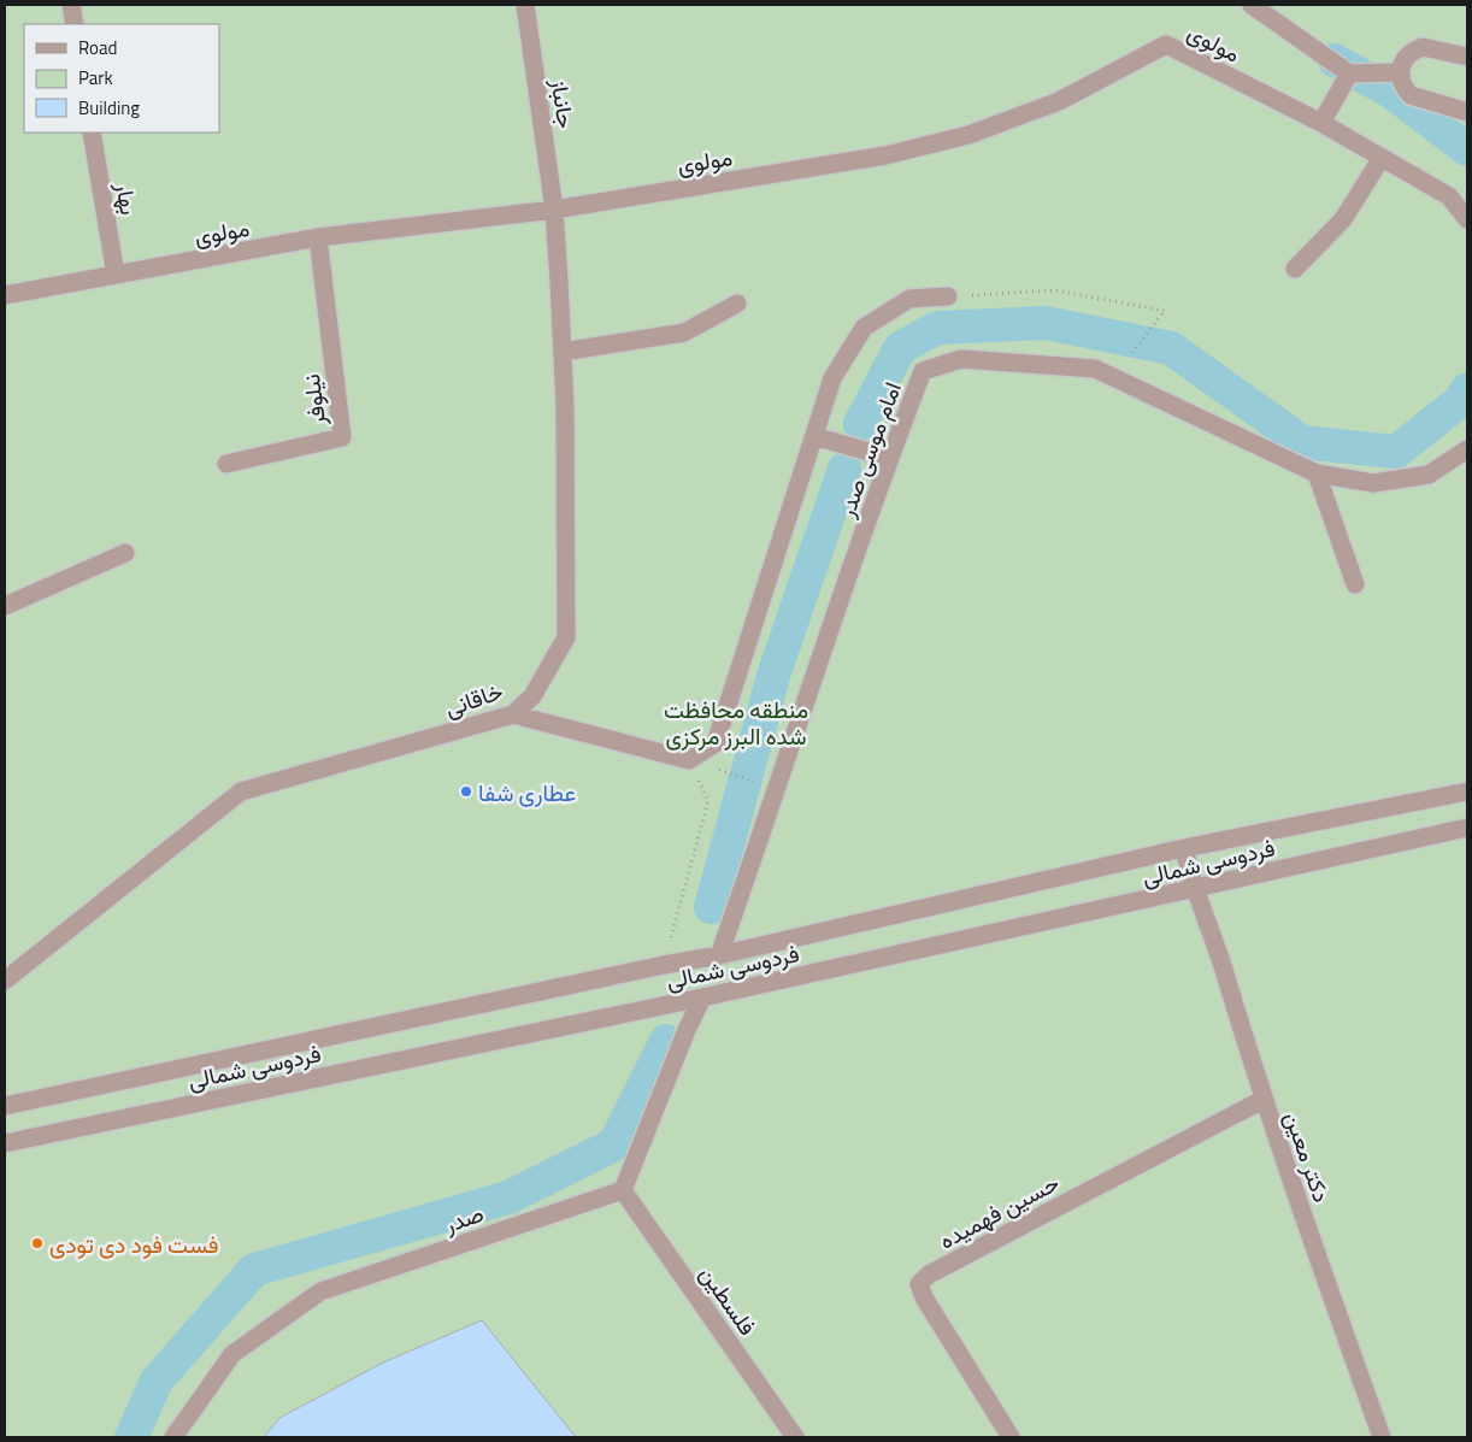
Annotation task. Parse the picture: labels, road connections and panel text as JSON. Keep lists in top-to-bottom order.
{
  "streets": {
    "street": [
      "مولوی",
      "جانباز",
      "بهار",
      "نیلوفر",
      "امام موسی صدر",
      "خاقانی",
      "فردوسی شمالی",
      "دکتر معین",
      "حسین فهمیده",
      "صدر",
      "فلسطین"
    ]
  },
  "crossings": [
    ["مولوی", "جانباز"],
    ["مولوی", "بهار"],
    ["مولوی", "نیلوفر"],
    ["مولوی", "خاقانی"],
    ["جانباز", "خاقانی"],
    ["امام موسی صدر", "فردوسی شمالی"],
    ["فردوسی شمالی", "دکتر معین"],
    ["دکتر معین", "حسین فهمیده"],
    ["صدر", "فلسطین"]
  ],
  "parks": ["منطقه محافظت شده البرز مرکزی"],
  "places": ["عطاری شفا", "فست فود دی تودی"],
  "legend": ["Road", "Park", "Building"]
}
